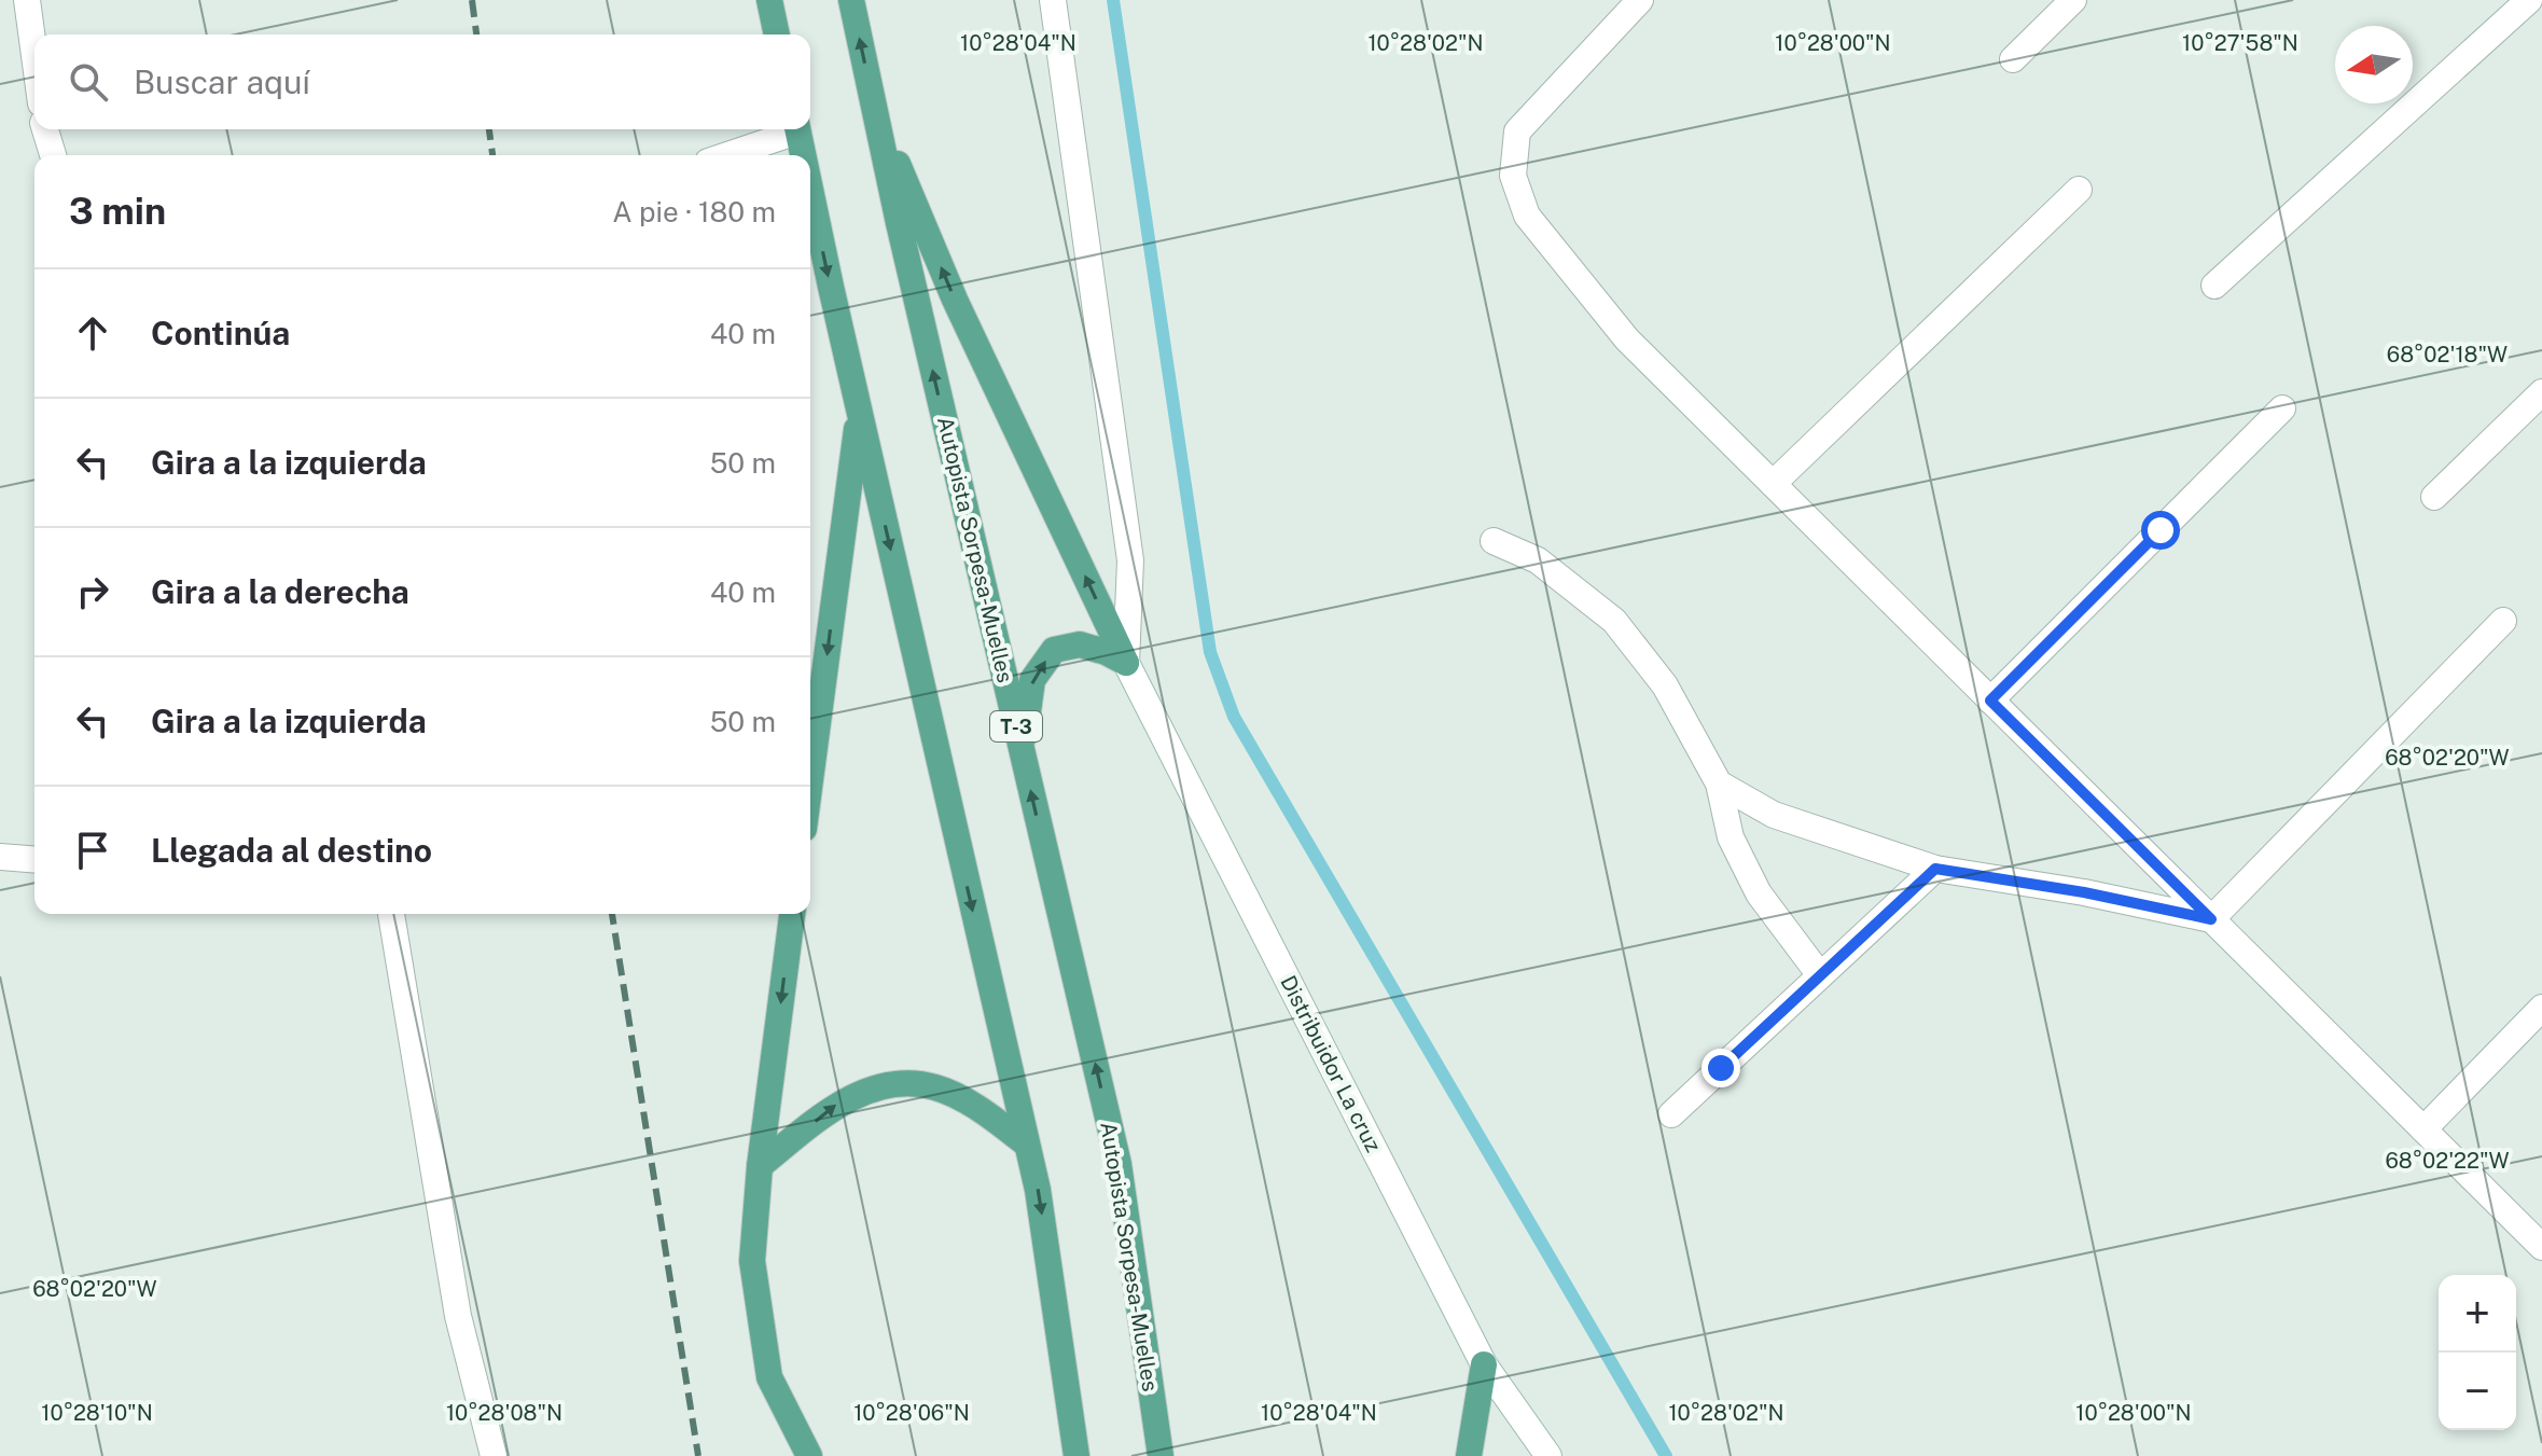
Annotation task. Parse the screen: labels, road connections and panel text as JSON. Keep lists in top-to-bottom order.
{
  "streets": {
    "main road": ["Autopista Sorpesa-Muelles", "T-3"],
    "street": ["Distribuidor La cruz"]
  },
  "north": "left",
  "page": {
    "search": "Buscar aquí",
    "heading": ["3 min", "A pie · 180 m"],
    "list": [
      ["Continúa", "40 m"],
      ["Gira a la izquierda", "50 m"],
      ["Gira a la derecha", "40 m"],
      ["Gira a la izquierda", "50 m"],
      "Llegada al destino"
    ],
    "map_buttons": ["+", "−"]
  },
  "coordinates": [
    "10°28'04\"N",
    "10°28'02\"N",
    "10°28'00\"N",
    "10°27'58\"N",
    "68°02'18\"W",
    "68°02'20\"W",
    "68°02'22\"W",
    "10°28'10\"N",
    "10°28'08\"N",
    "10°28'06\"N"
  ]
}
